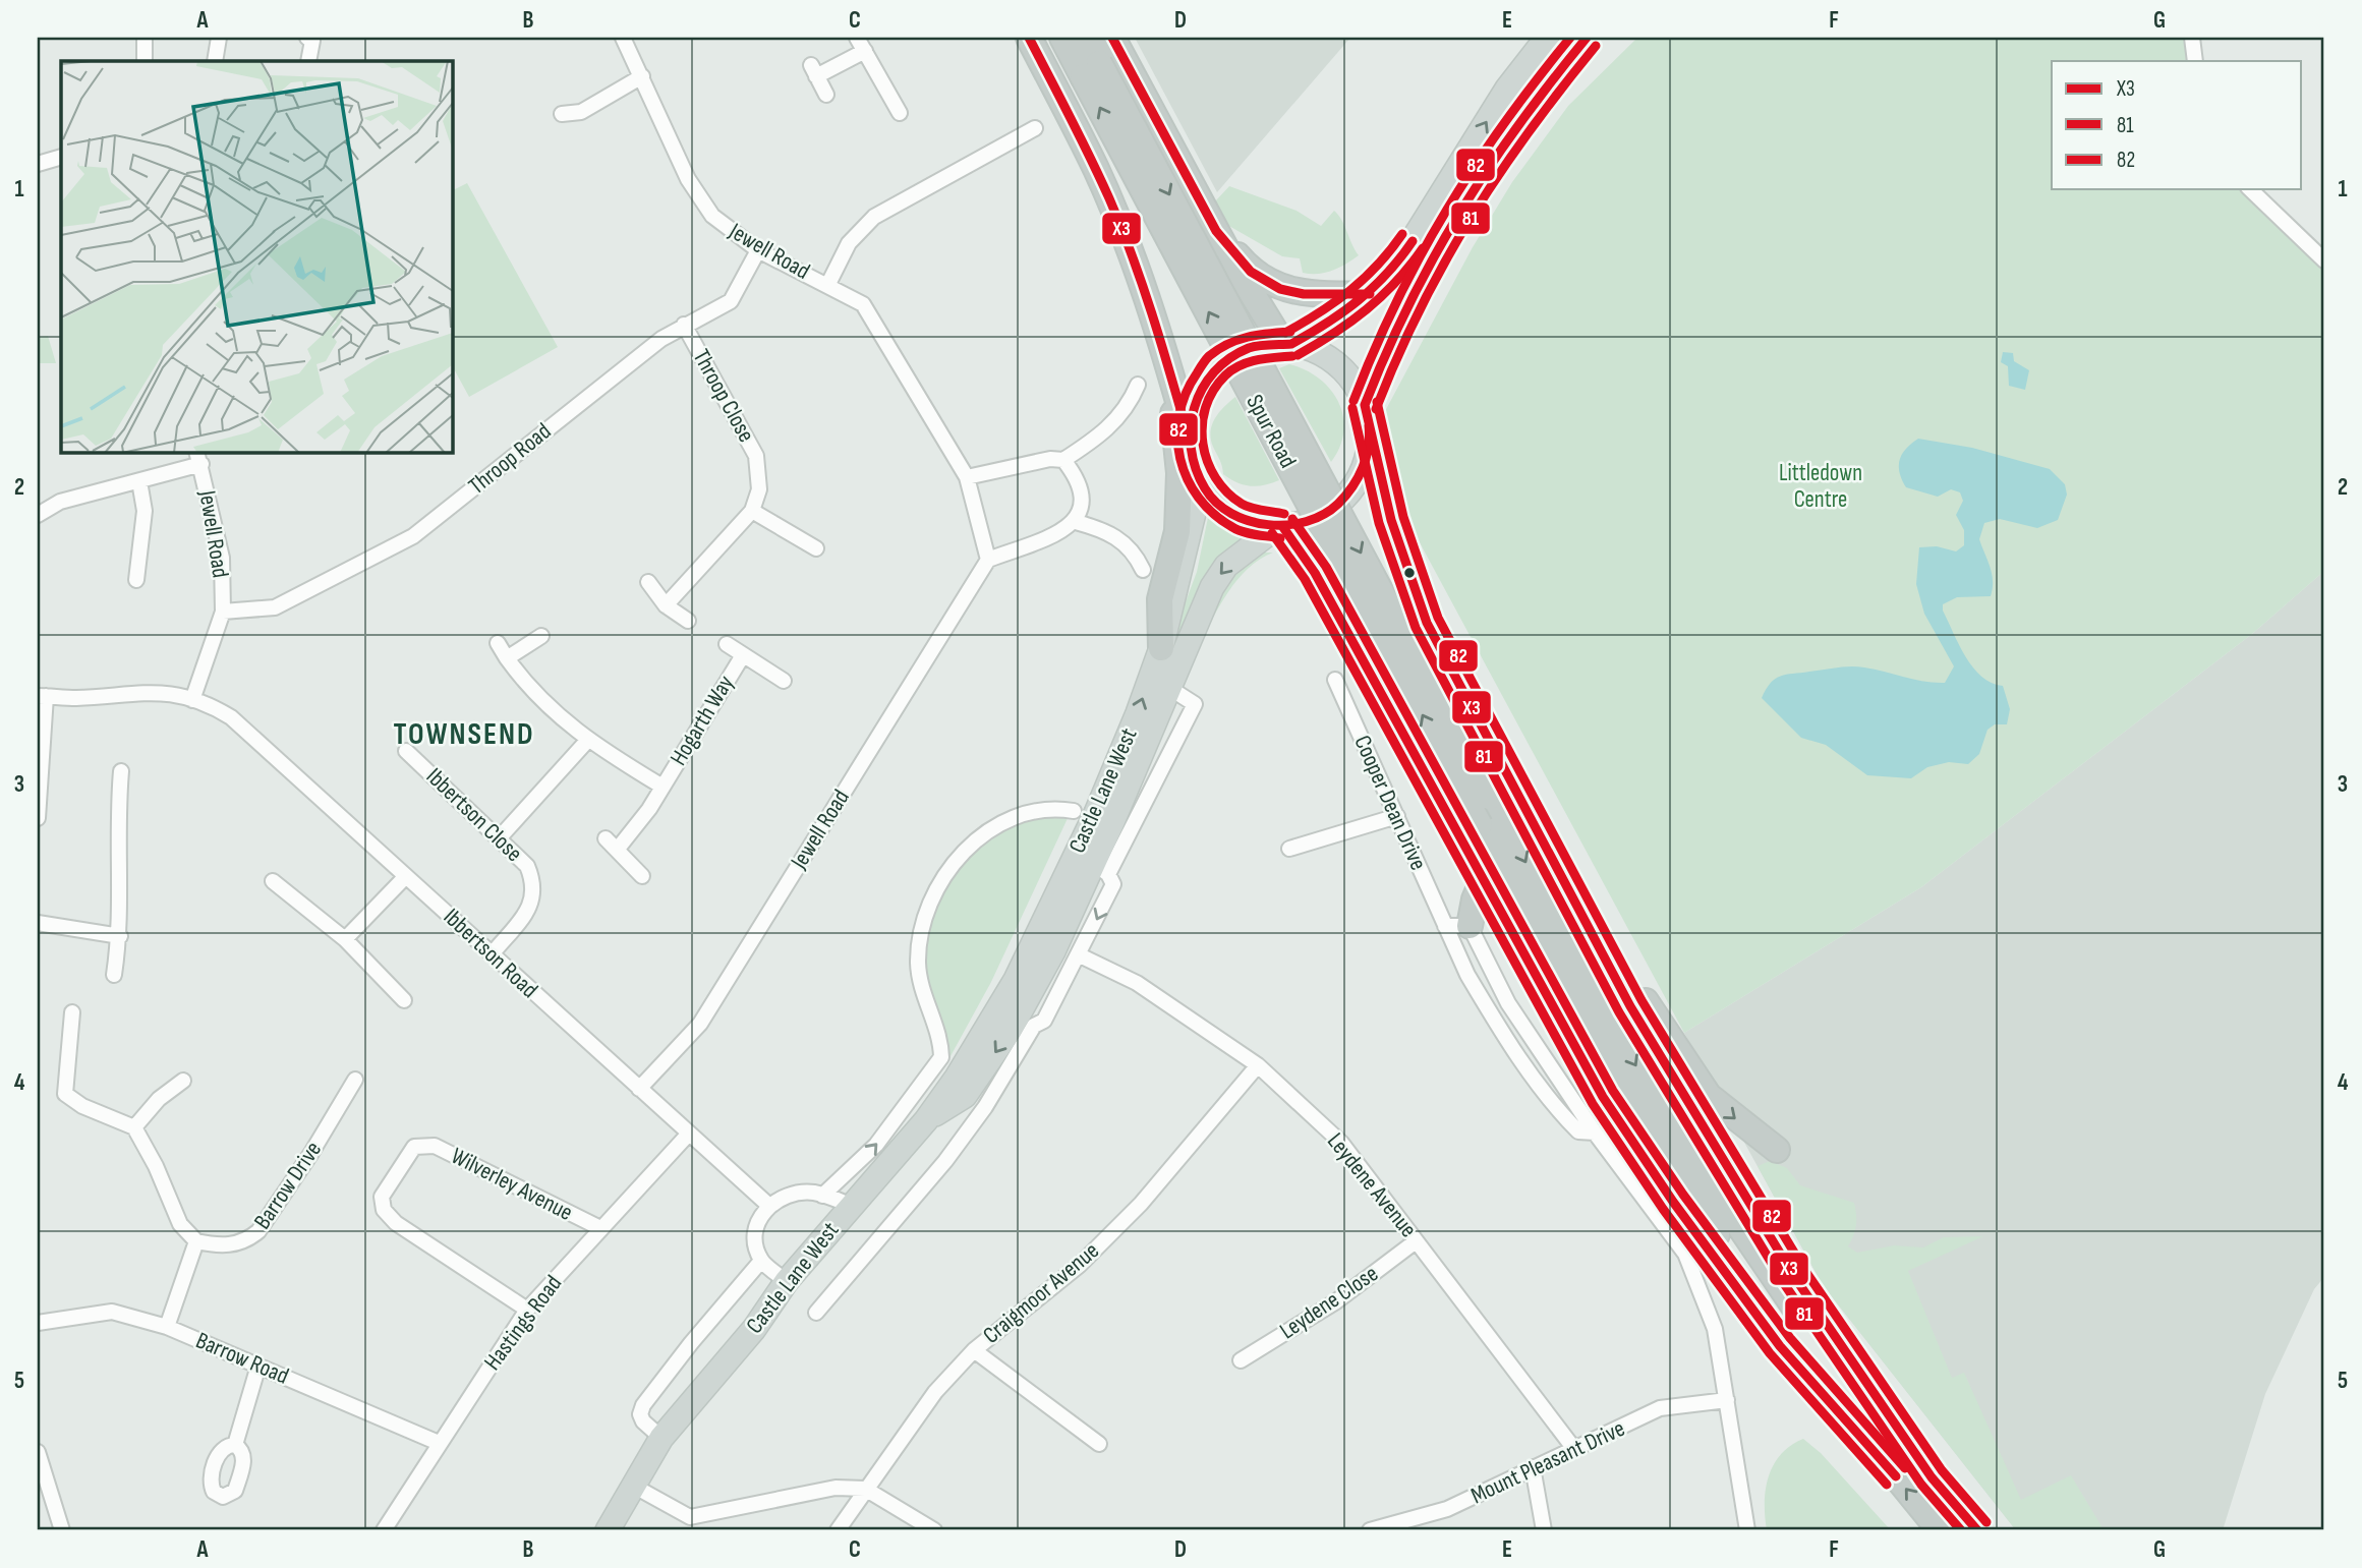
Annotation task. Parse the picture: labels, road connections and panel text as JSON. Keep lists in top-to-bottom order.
{
  "streets": {
    "highway": ["Spur Road"],
    "main road": ["Castle Lane West"],
    "street": [
      "Jewell Road",
      "Throop Close",
      "Throop Road",
      "Hogarth Way",
      "Cooper Dean Drive",
      "Ibbertson Close",
      "Ibbertson Road",
      "Wilverley Avenue",
      "Barrow Drive",
      "Leydene Avenue",
      "Craigmoor Avenue",
      "Leydene Close",
      "Hastings Road",
      "Barrow Road",
      "Mount Pleasant Drive"
    ]
  },
  "crossings": [
    ["Jewell Road", "Throop Road"],
    ["Jewell Road", "Ibbertson Road"],
    ["Throop Close", "Throop Road"],
    ["Castle Lane West", "Leydene Avenue"],
    ["Cooper Dean Drive", "Mount Pleasant Drive"],
    ["Ibbertson Close", "Ibbertson Road"],
    ["Ibbertson Road", "Hastings Road"],
    ["Wilverley Avenue", "Hastings Road"],
    ["Leydene Avenue", "Craigmoor Avenue"],
    ["Leydene Avenue", "Leydene Close"],
    ["Leydene Avenue", "Mount Pleasant Drive"],
    ["Hastings Road", "Barrow Road"]
  ],
  "districts": ["TOWNSEND"],
  "parks": ["Littledown Centre"],
  "lines": ["transit line X3", "transit line 82", "transit line 81"],
  "legend": ["X3", "81", "82"],
  "grid": {
    "columns": [
      "A",
      "B",
      "C",
      "D",
      "E",
      "F",
      "G"
    ],
    "rows": [
      "1",
      "2",
      "3",
      "4",
      "5"
    ]
  }
}
